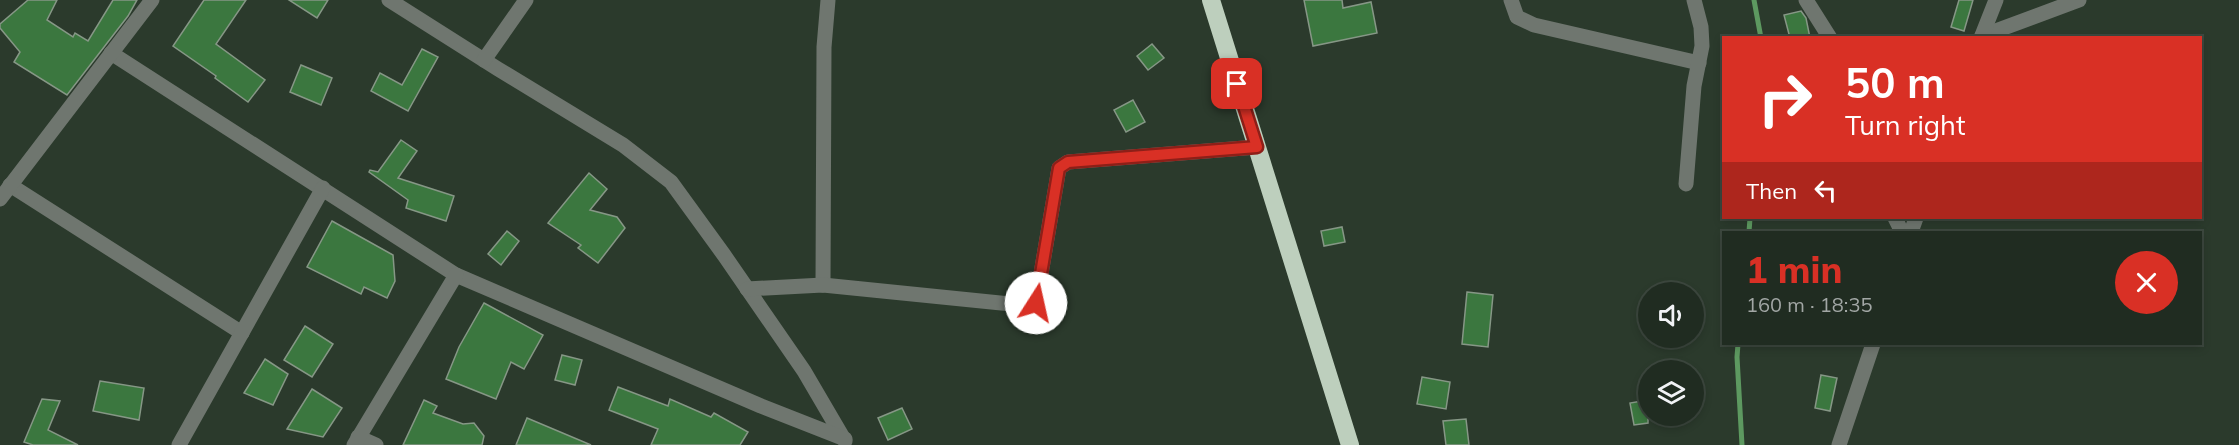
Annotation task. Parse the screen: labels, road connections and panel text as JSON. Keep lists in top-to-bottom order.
{
  "page": {
    "turn": ["50 m", "Turn right"],
    "then": "Then",
    "heading": ["1 min", "160 m · 18:35"]
  }
}
